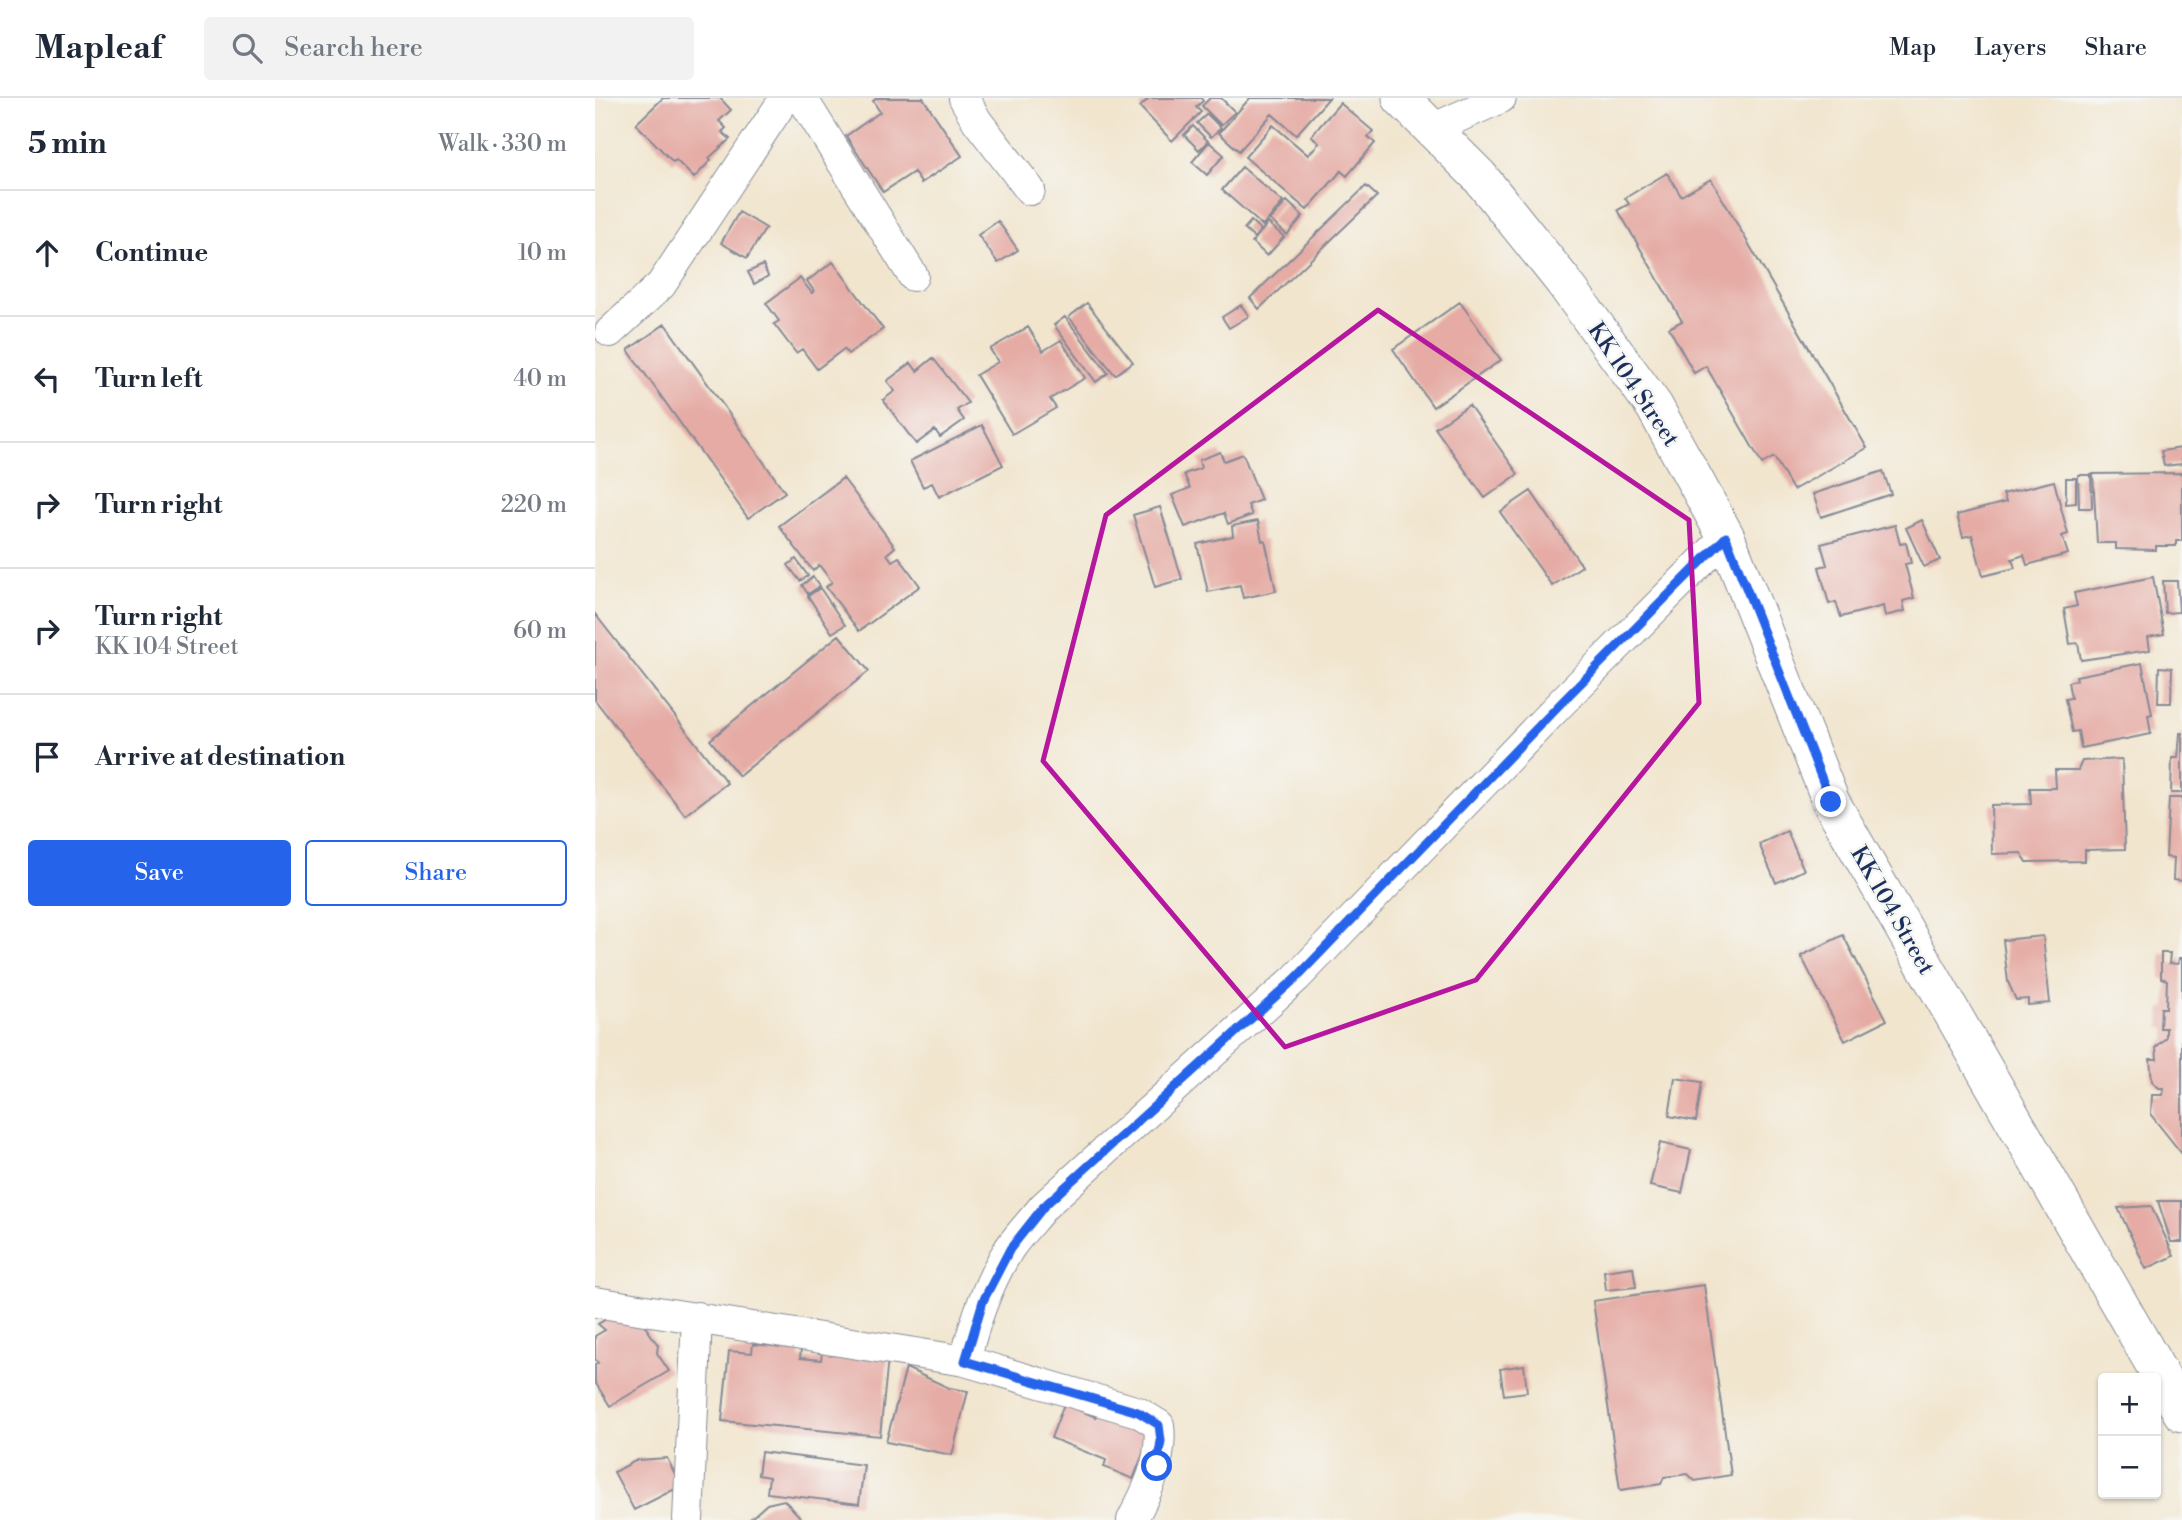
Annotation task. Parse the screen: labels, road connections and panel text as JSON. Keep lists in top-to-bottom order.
{
  "streets": {
    "street": ["KK 104 Street"]
  },
  "page": {
    "header": "Mapleaf",
    "search": "Search here",
    "nav": ["Map", "Layers", "Share"],
    "heading": ["5 min", "Walk · 330 m"],
    "list": [
      ["Continue", "10 m"],
      ["Turn left", "40 m"],
      ["Turn right", "220 m"],
      ["Turn right", "KK 104 Street", "60 m"],
      "Arrive at destination"
    ],
    "buttons": ["Save", "Share"],
    "map_buttons": ["+", "−"]
  }
}
